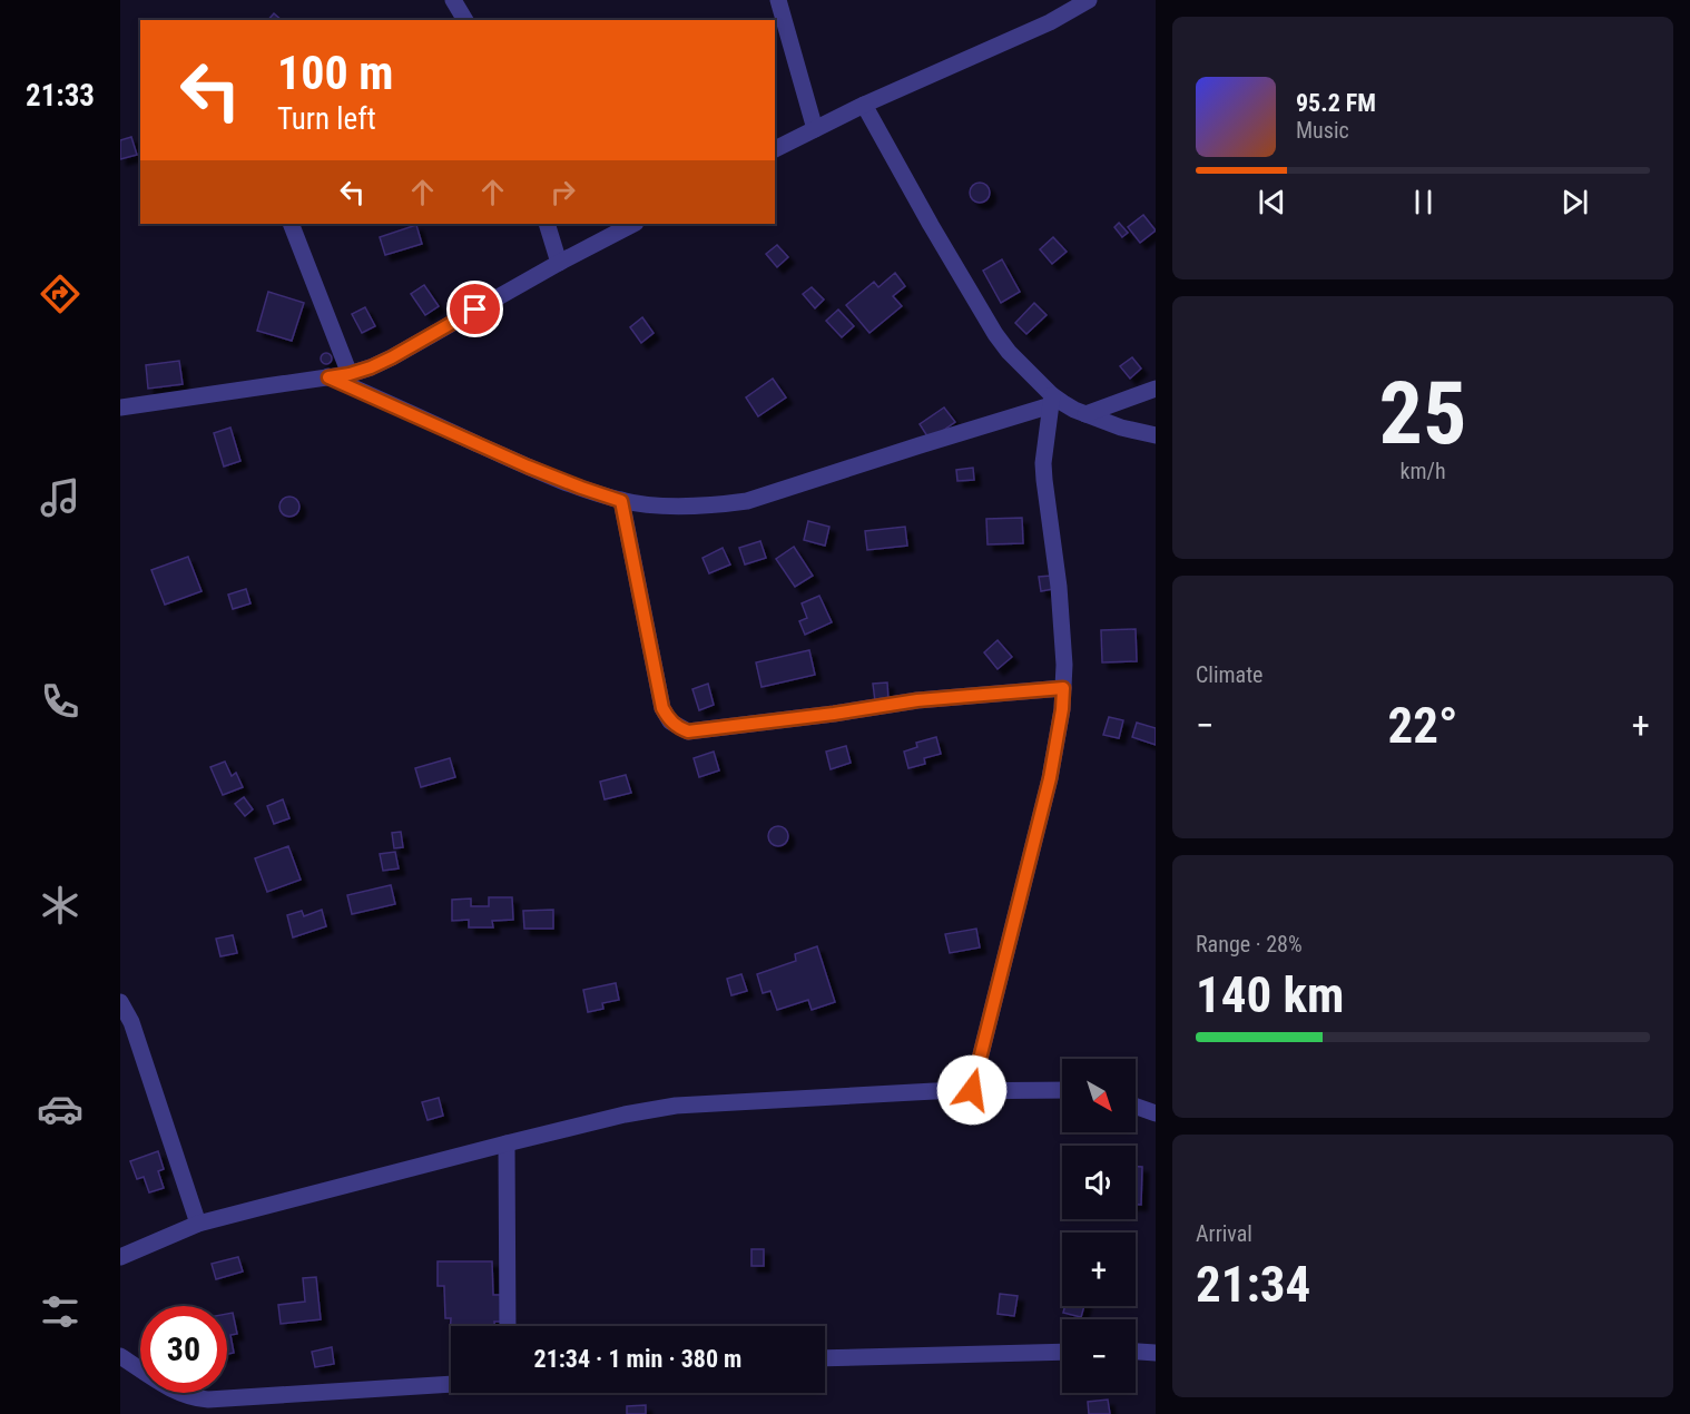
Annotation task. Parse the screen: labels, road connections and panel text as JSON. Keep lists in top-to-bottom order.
{
  "north": "bottom right",
  "page": {
    "tabs": "21:33",
    "turn": ["100 m", "Turn left"],
    "song": ["95.2 FM", "Music"],
    "tile": [
      ["25", "km/h"],
      "Climate",
      ["Range · 28%", "140 km"],
      ["Arrival", "21:34"]
    ],
    "heat": ["−", "22°", "+"],
    "map_buttons": ["+", "−"],
    "limit": "30",
    "trip": "21:34 · 1 min · 380 m"
  }
}
